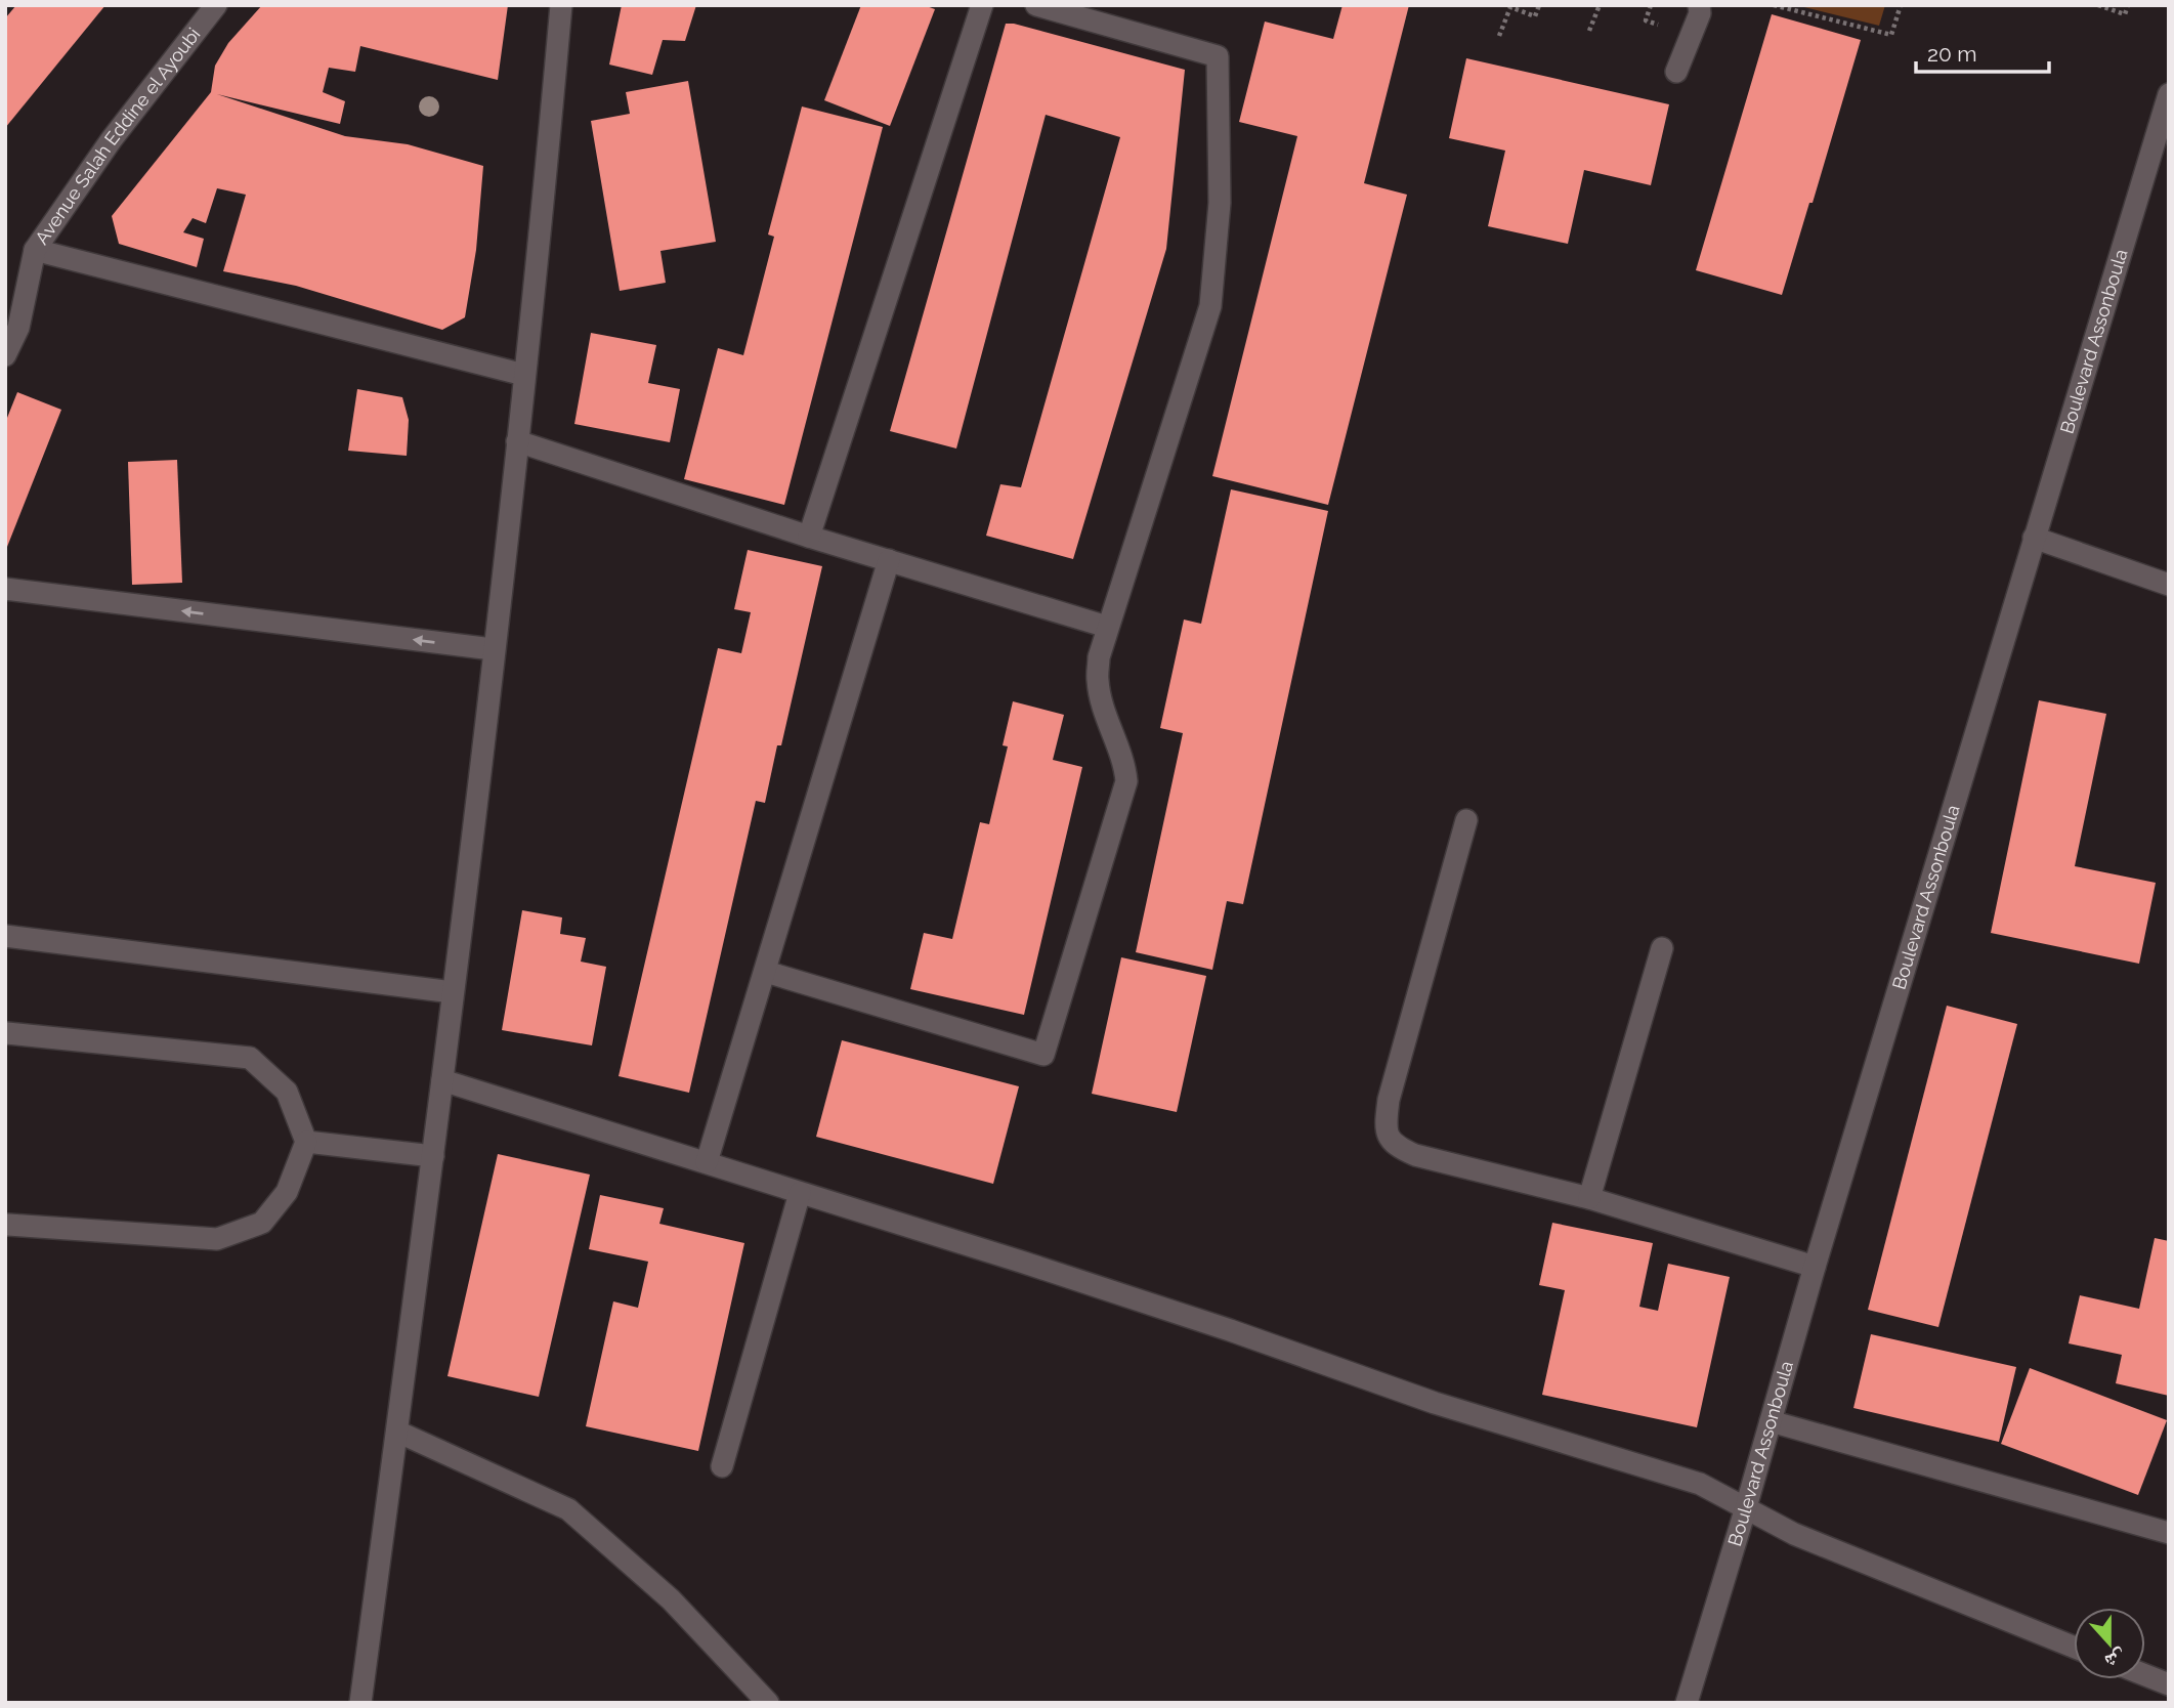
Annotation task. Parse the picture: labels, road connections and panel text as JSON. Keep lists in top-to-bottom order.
{
  "streets": {
    "street": ["Avenue Salah Eddine el Ayoubi", "Boulevard Assonboula"]
  },
  "scale_bar": "20 m",
  "north": "bottom"
}
